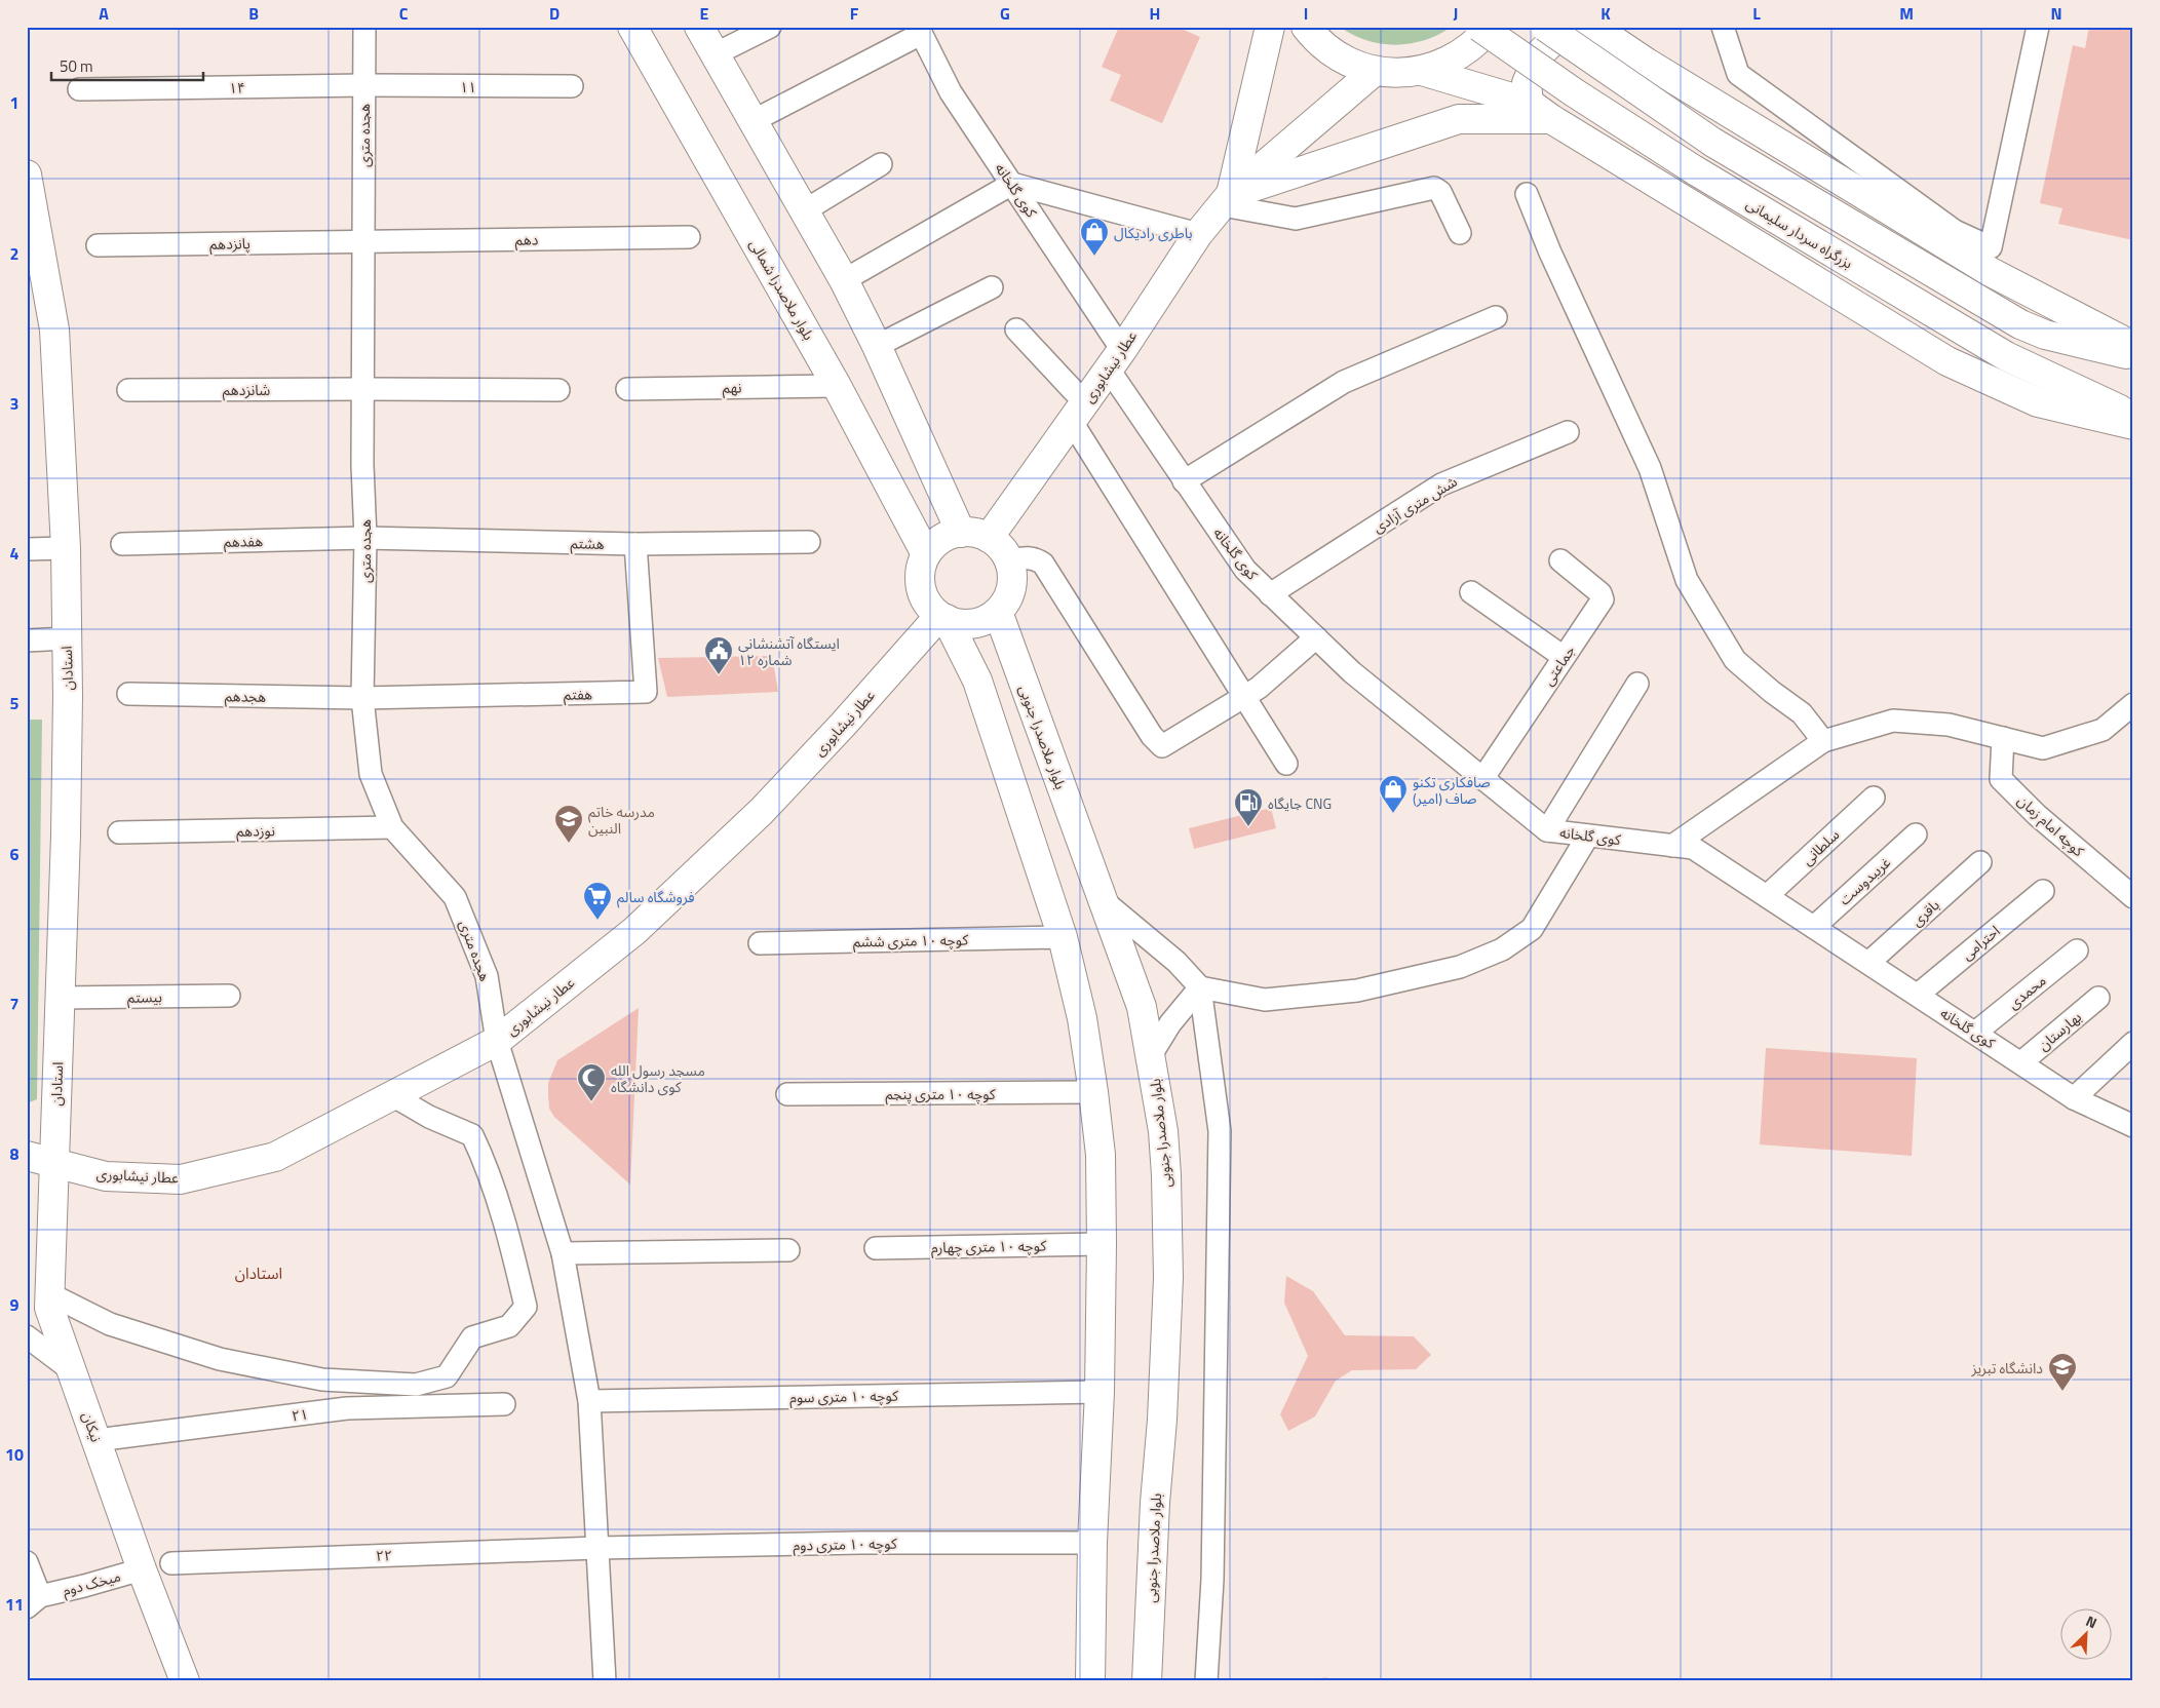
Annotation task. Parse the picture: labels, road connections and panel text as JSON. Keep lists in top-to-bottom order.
{
  "streets": {
    "main road": [
      "بزرگراه سردار سلیمانی",
      "بلوار ملاصدرا شمالی",
      "عطار نیشابوری",
      "استادان",
      "بلوار ملاصدرا جنوبی",
      "نیکان"
    ],
    "street": [
      "۱۱",
      "۱۴",
      "هجده متری",
      "کوی گلخانه",
      "دهم",
      "پانزدهم",
      "نهم",
      "شانزدهم",
      "شش متری آزادی",
      "هفدهم",
      "هشتم",
      "جماعتی",
      "هفتم",
      "هجدهم",
      "کوچه امام زمان",
      "نوزدهم",
      "سلطانی",
      "غریبدوست",
      "باقری",
      "کوچه ۱۰ متری ششم",
      "احترامی",
      "محمدی",
      "بیستم",
      "بهارستان",
      "کوچه ۱۰ متری پنجم",
      "کوچه ۱۰ متری چهارم",
      "کوچه ۱۰ متری سوم",
      "۲۱",
      "کوچه ۱۰ متری دوم",
      "۲۲",
      "میخک دوم"
    ]
  },
  "crossings": [
    ["۱۱", "۱۴"],
    ["۱۱", "هجده متری"],
    ["۱۴", "هجده متری"],
    ["هجده متری", "دهم"],
    ["هجده متری", "پانزدهم"],
    ["هجده متری", "عطار نیشابوری"],
    ["هجده متری", "شانزدهم"],
    ["هجده متری", "هفدهم"],
    ["هجده متری", "هشتم"],
    ["هجده متری", "هفتم"],
    ["هجده متری", "هجدهم"],
    ["هجده متری", "نوزدهم"],
    ["هجده متری", "کوچه ۱۰ متری سوم"],
    ["هجده متری", "کوچه ۱۰ متری دوم"],
    ["هجده متری", "۲۲"],
    ["کوی گلخانه", "عطار نیشابوری"],
    ["کوی گلخانه", "شش متری آزادی"],
    ["کوی گلخانه", "جماعتی"],
    ["کوی گلخانه", "سلطانی"],
    ["کوی گلخانه", "غریبدوست"],
    ["کوی گلخانه", "باقری"],
    ["کوی گلخانه", "احترامی"],
    ["کوی گلخانه", "محمدی"],
    ["کوی گلخانه", "بهارستان"],
    ["دهم", "پانزدهم"],
    ["بلوار ملاصدرا شمالی", "عطار نیشابوری"],
    ["بلوار ملاصدرا شمالی", "نهم"],
    ["بلوار ملاصدرا شمالی", "بلوار ملاصدرا جنوبی"],
    ["عطار نیشابوری", "استادان"],
    ["عطار نیشابوری", "بلوار ملاصدرا جنوبی"],
    ["عطار نیشابوری", "نیکان"],
    ["هفدهم", "هشتم"],
    ["هشتم", "هفتم"],
    ["استادان", "بیستم"],
    ["استادان", "نیکان"],
    ["هفتم", "هجدهم"],
    ["۲۱", "نیکان"],
    ["نیکان", "میخک دوم"],
    ["کوچه ۱۰ متری دوم", "۲۲"]
  ],
  "districts": ["استادان"],
  "places": {
    "shop": ["باطری رادیکال", "صافکاری تکنو صاف (امیر)"],
    "public building": ["ایستگاه آتشنشانی شماره ۱۲"],
    "fuel station": ["جایگاه CNG"],
    "school or university": ["مدرسه خاتم النبین", "دانشگاه تبریز"],
    "supermarket": ["فروشگاه سالم"],
    "mosque": ["مسجد رسول الله کوی دانشگاه"]
  },
  "scale_bar": "50 m",
  "north": "top right",
  "grid": {
    "columns": [
      "A",
      "B",
      "C",
      "D",
      "E",
      "F",
      "G",
      "H",
      "I",
      "J",
      "K",
      "L",
      "M",
      "N"
    ],
    "rows": [
      "1",
      "2",
      "3",
      "4",
      "5",
      "6",
      "7",
      "8",
      "9",
      "10",
      "11"
    ]
  }
}
